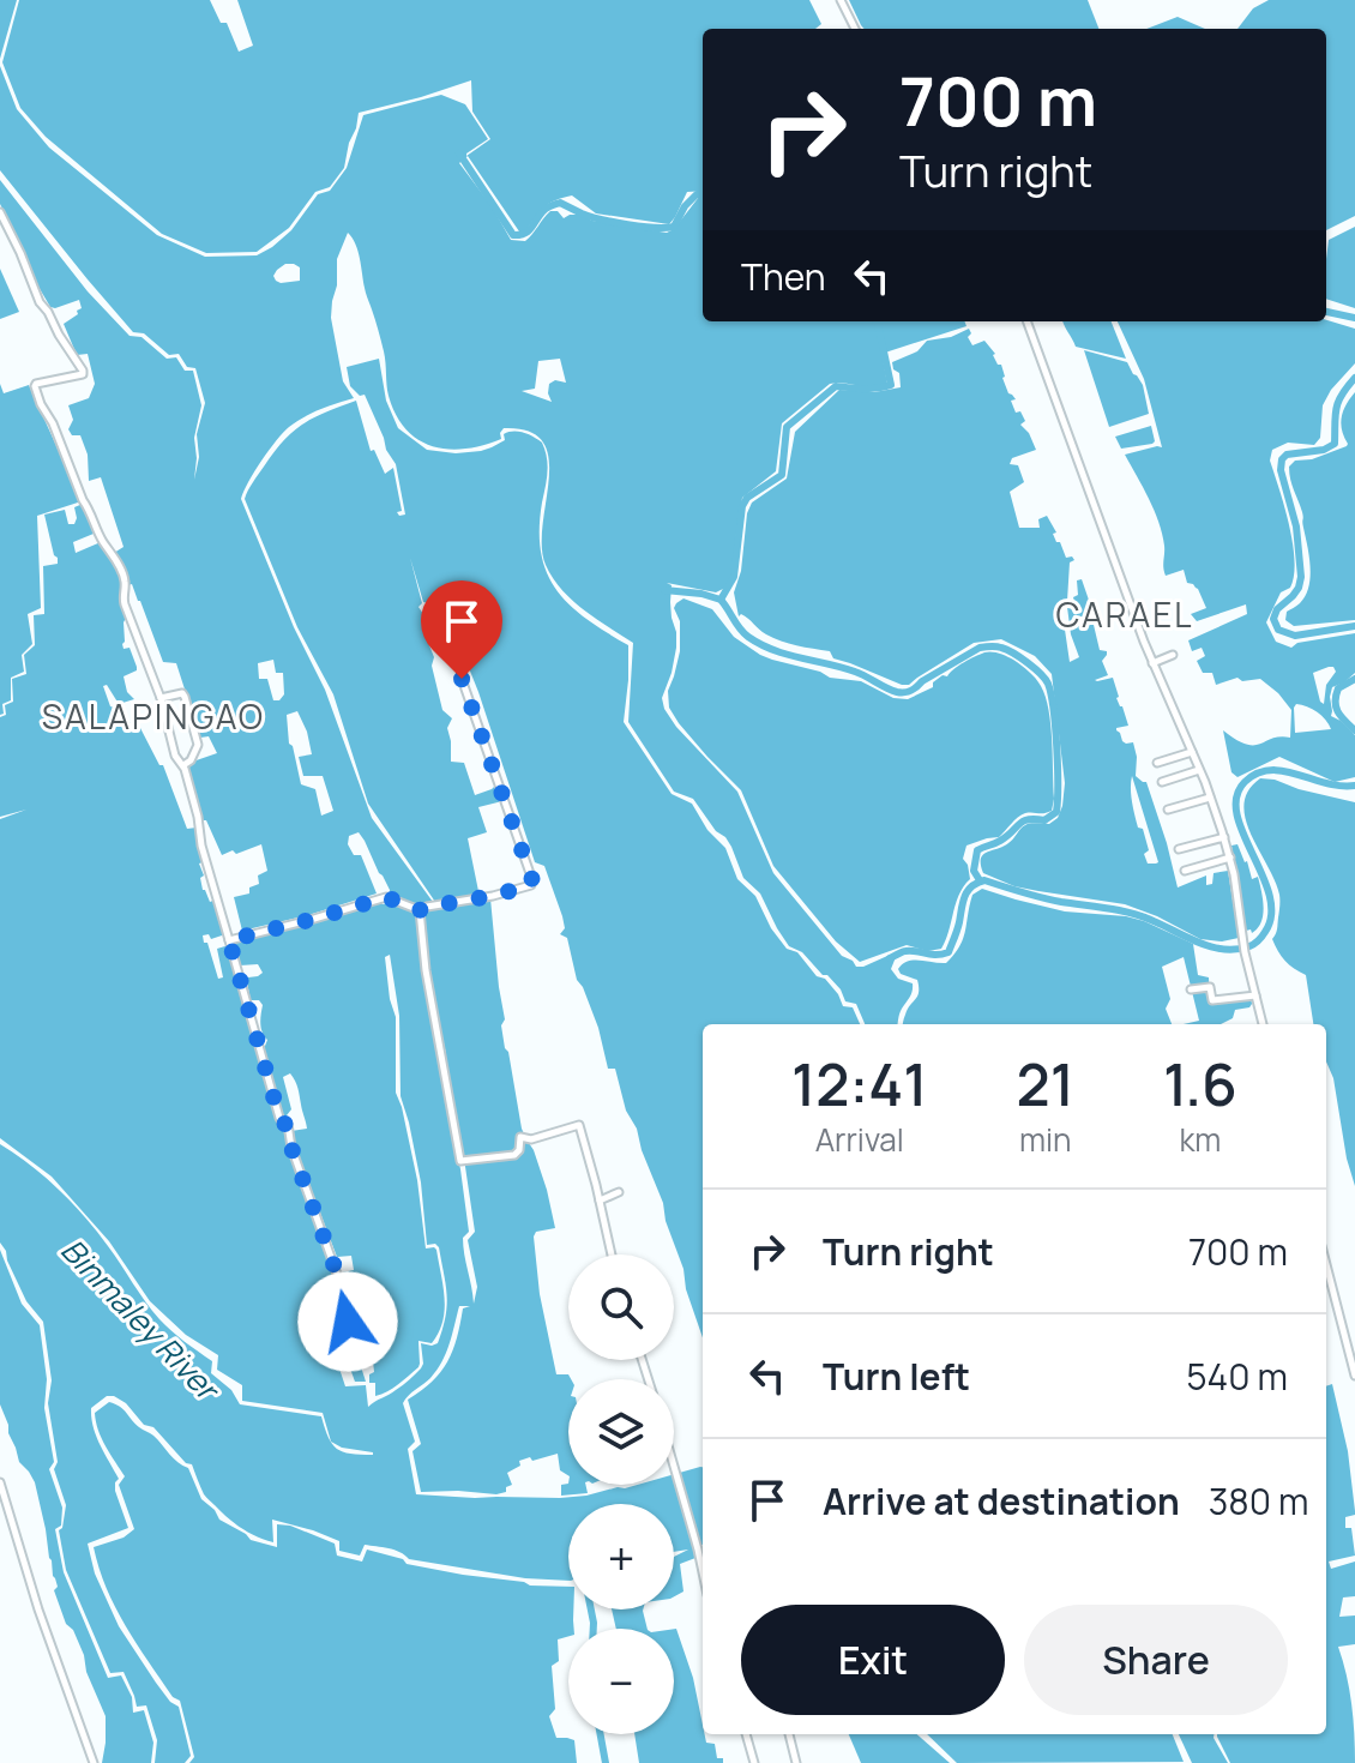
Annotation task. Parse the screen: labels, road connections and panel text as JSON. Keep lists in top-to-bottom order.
{
  "districts": ["CARAEL", "SALAPINGAO"],
  "water": ["Binmaley River"],
  "page": {
    "turn": ["700 m", "Turn right"],
    "then": "Then",
    "eta": [
      "12:41",
      "Arrival",
      "21",
      "min",
      "1.6",
      "km"
    ],
    "list": [
      {
        "name": "Turn right",
        "value": "700 m"
      },
      {
        "name": "Turn left",
        "value": "540 m"
      },
      {
        "name": "Arrive at destination",
        "value": "380 m"
      }
    ],
    "map_buttons": ["+", "−"],
    "buttons": ["Exit", "Share"]
  }
}
